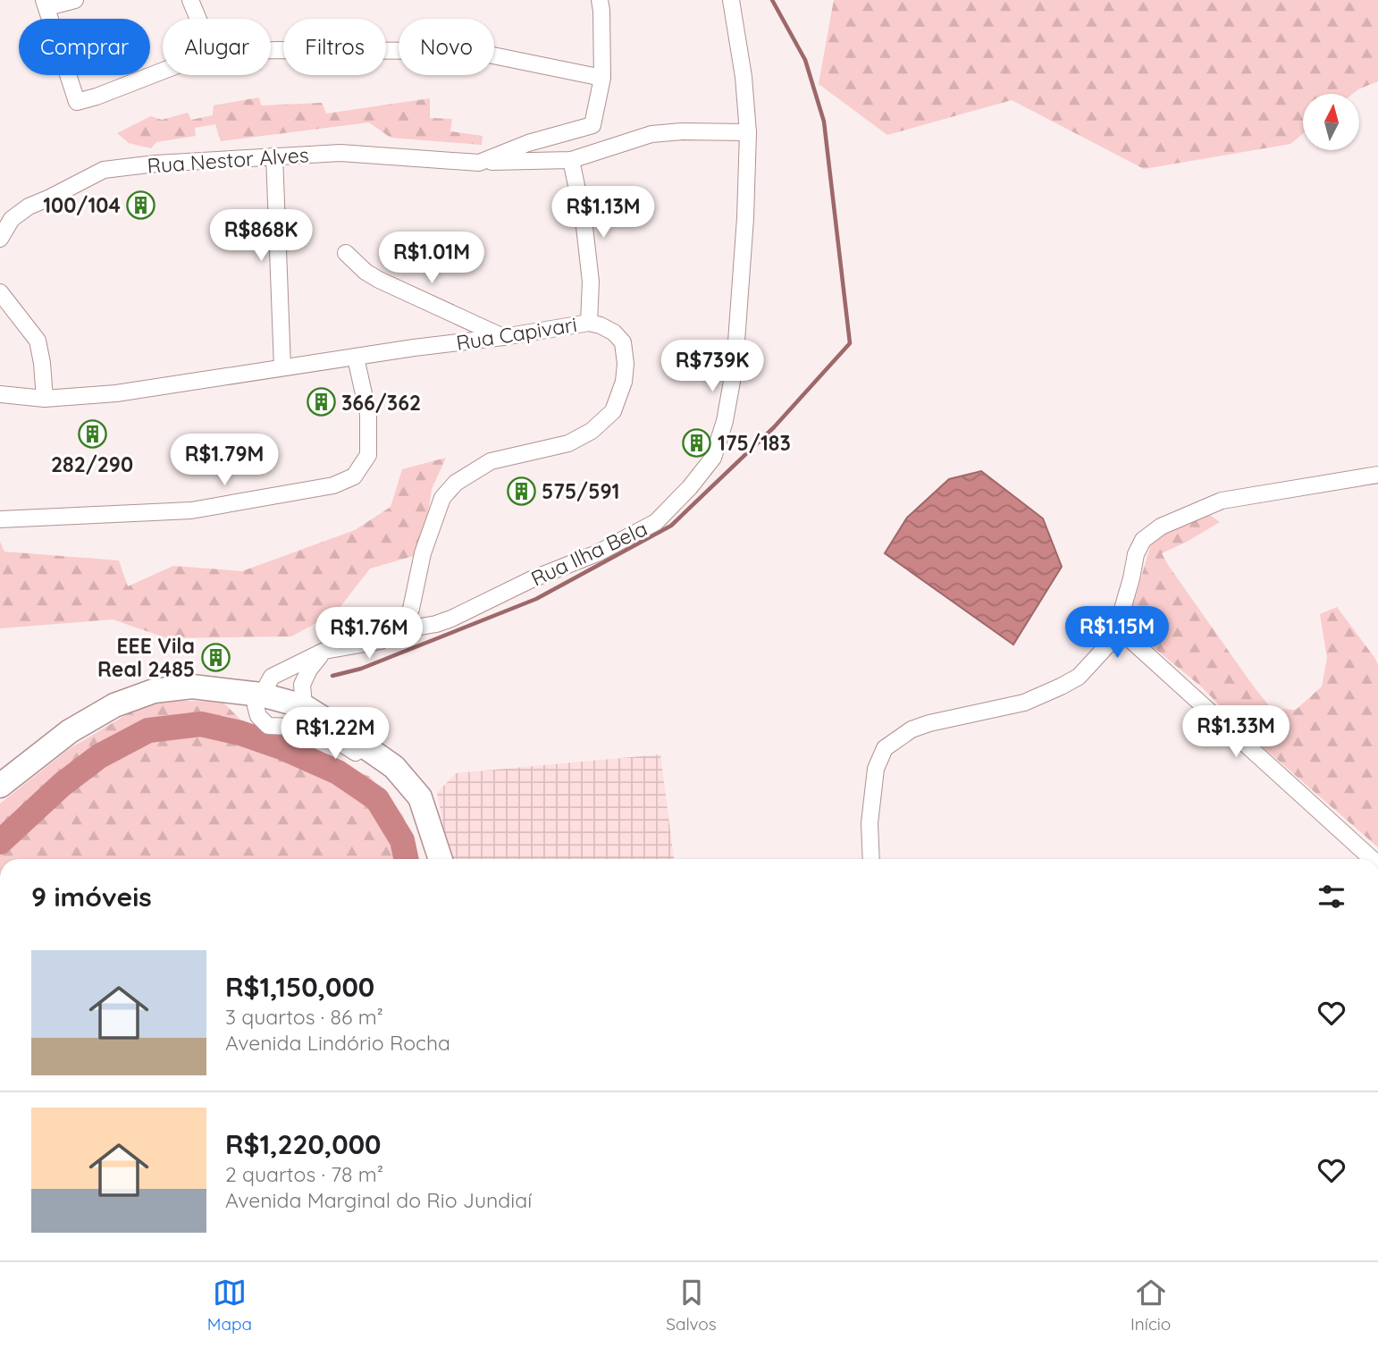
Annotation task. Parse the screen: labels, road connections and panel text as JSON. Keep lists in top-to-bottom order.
{
  "streets": {
    "street": ["Rua Nestor Alves", "Rua Capivari", "Rua Ilha Bela"]
  },
  "crossings": [
    ["Rua Nestor Alves", "Rua Ilha Bela"],
    ["Rua Capivari", "Rua Ilha Bela"]
  ],
  "places": {
    "building": [
      "100/104",
      "366/362",
      "282/290",
      "175/183",
      "575/591",
      "EEE Vila Real 2485"
    ]
  },
  "north": "top",
  "page": {
    "chip": [
      "Comprar",
      "Alugar",
      "Filtros",
      "Novo"
    ],
    "price": [
      "R$1.13M",
      "R$868K",
      "R$1.01M",
      "R$739K",
      "R$1.79M",
      "R$1.15M",
      "R$1.76M",
      "R$1.33M",
      "R$1.22M"
    ],
    "heading": "9 imóveis",
    "list": [
      {
        "name": "R$1,150,000",
        "note": "3 quartos · 86 m² · Avenida Lindório Rocha"
      },
      {
        "name": "R$1,220,000",
        "note": "2 quartos · 78 m² · Avenida Marginal do Rio Jundiaí"
      }
    ],
    "tabs": ["Mapa", "Salvos", "Início"]
  }
}
